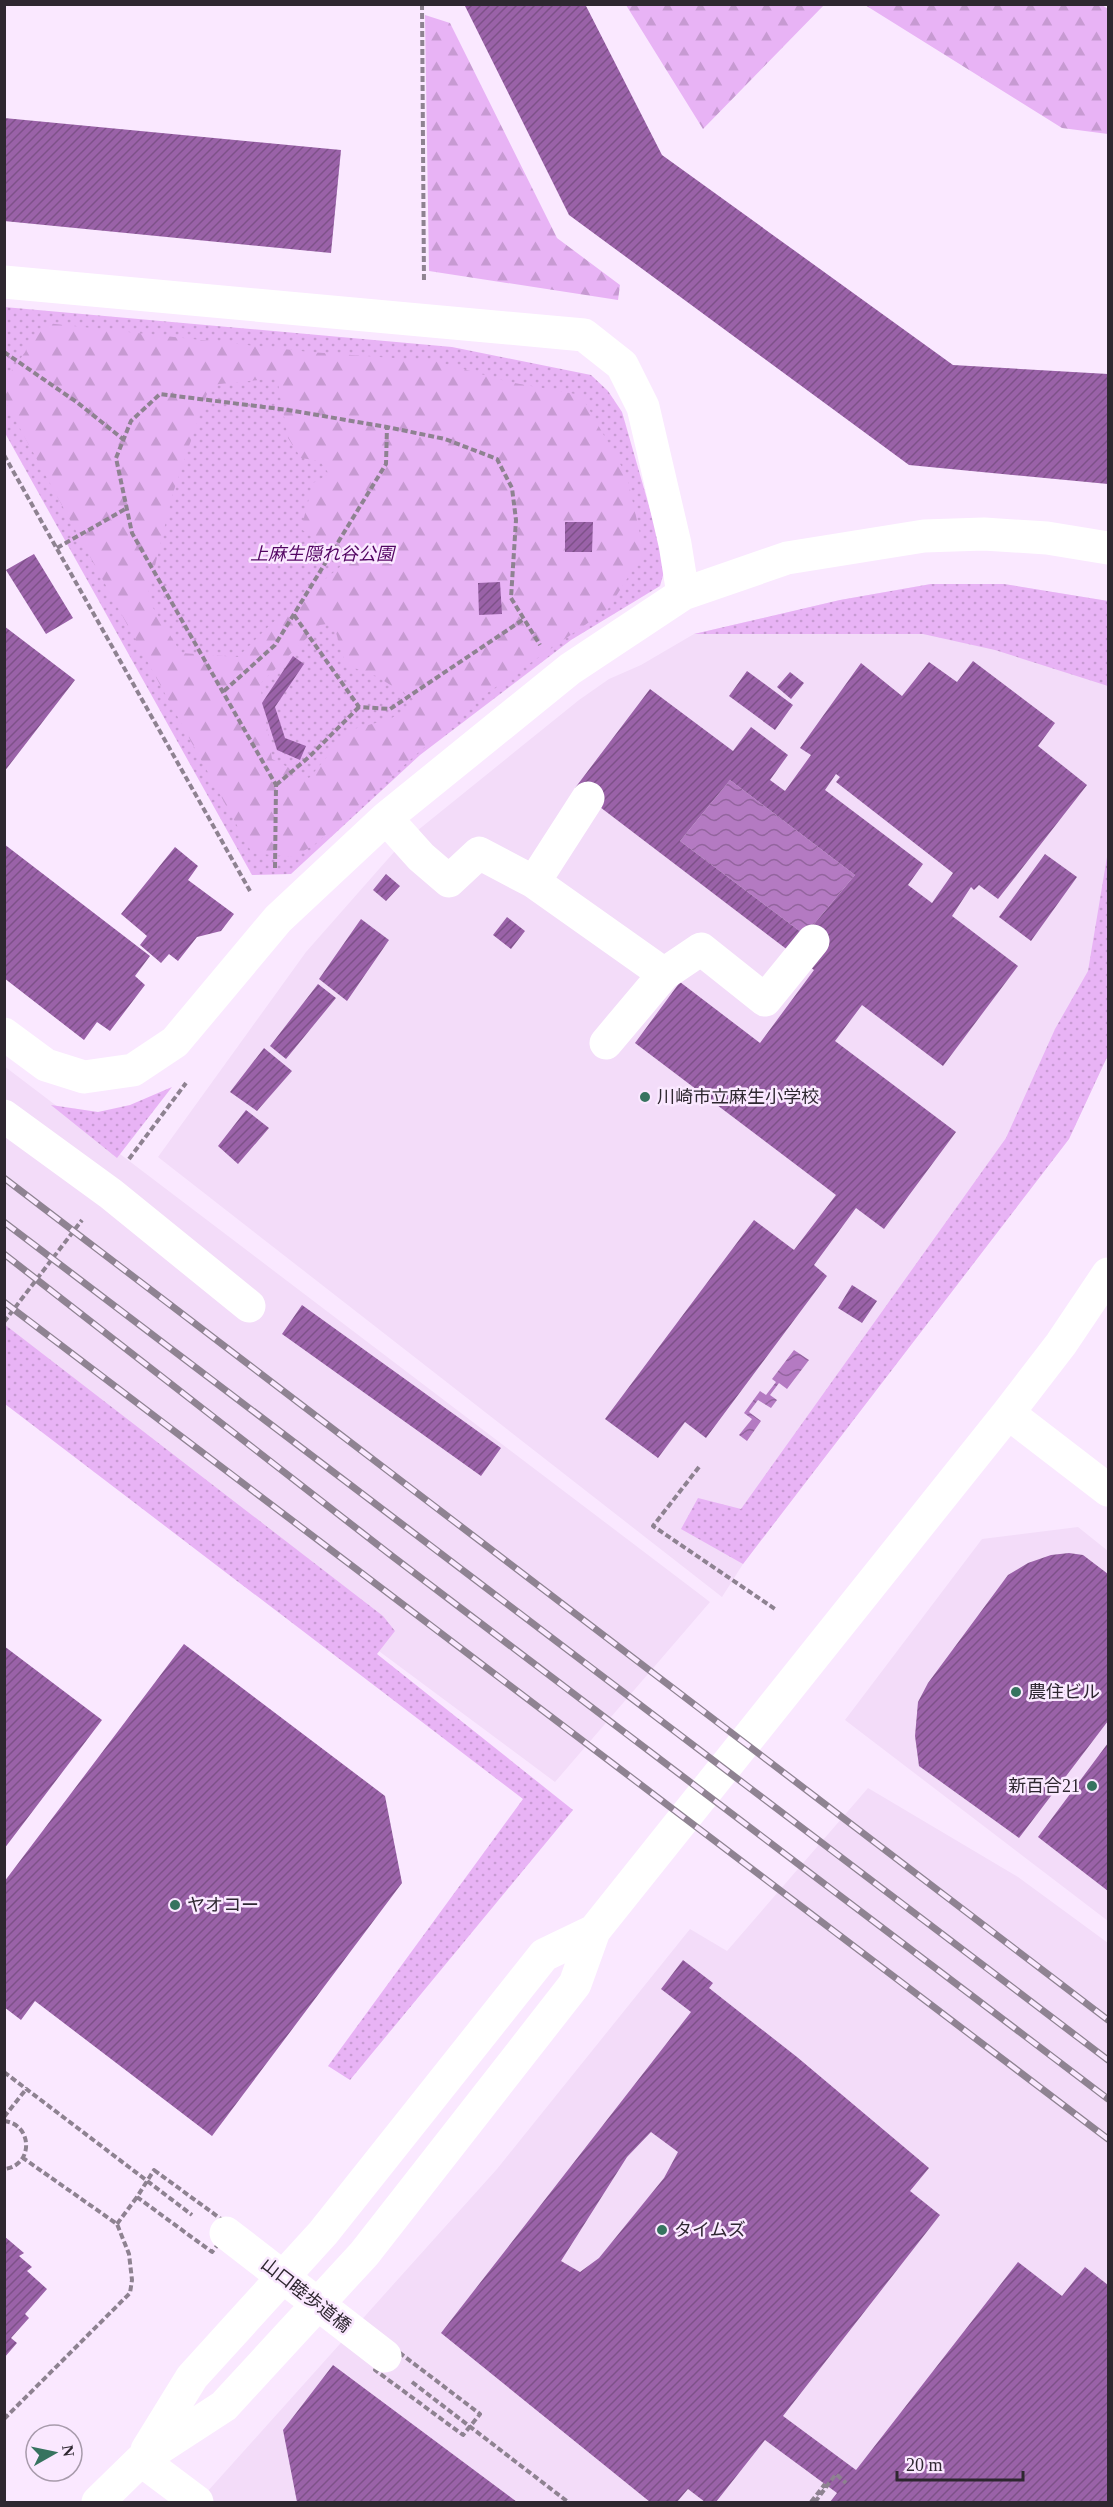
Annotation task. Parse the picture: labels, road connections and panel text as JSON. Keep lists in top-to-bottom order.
{
  "streets": {
    "street": ["山口睦歩道橋"]
  },
  "parks": ["上麻生隠れ谷公園"],
  "places": [
    "川崎市立麻生小学校",
    "農住ビル",
    "新百合21",
    "ヤオコー",
    "タイムズ"
  ],
  "scale_bar": "20 m",
  "north": "right"
}
